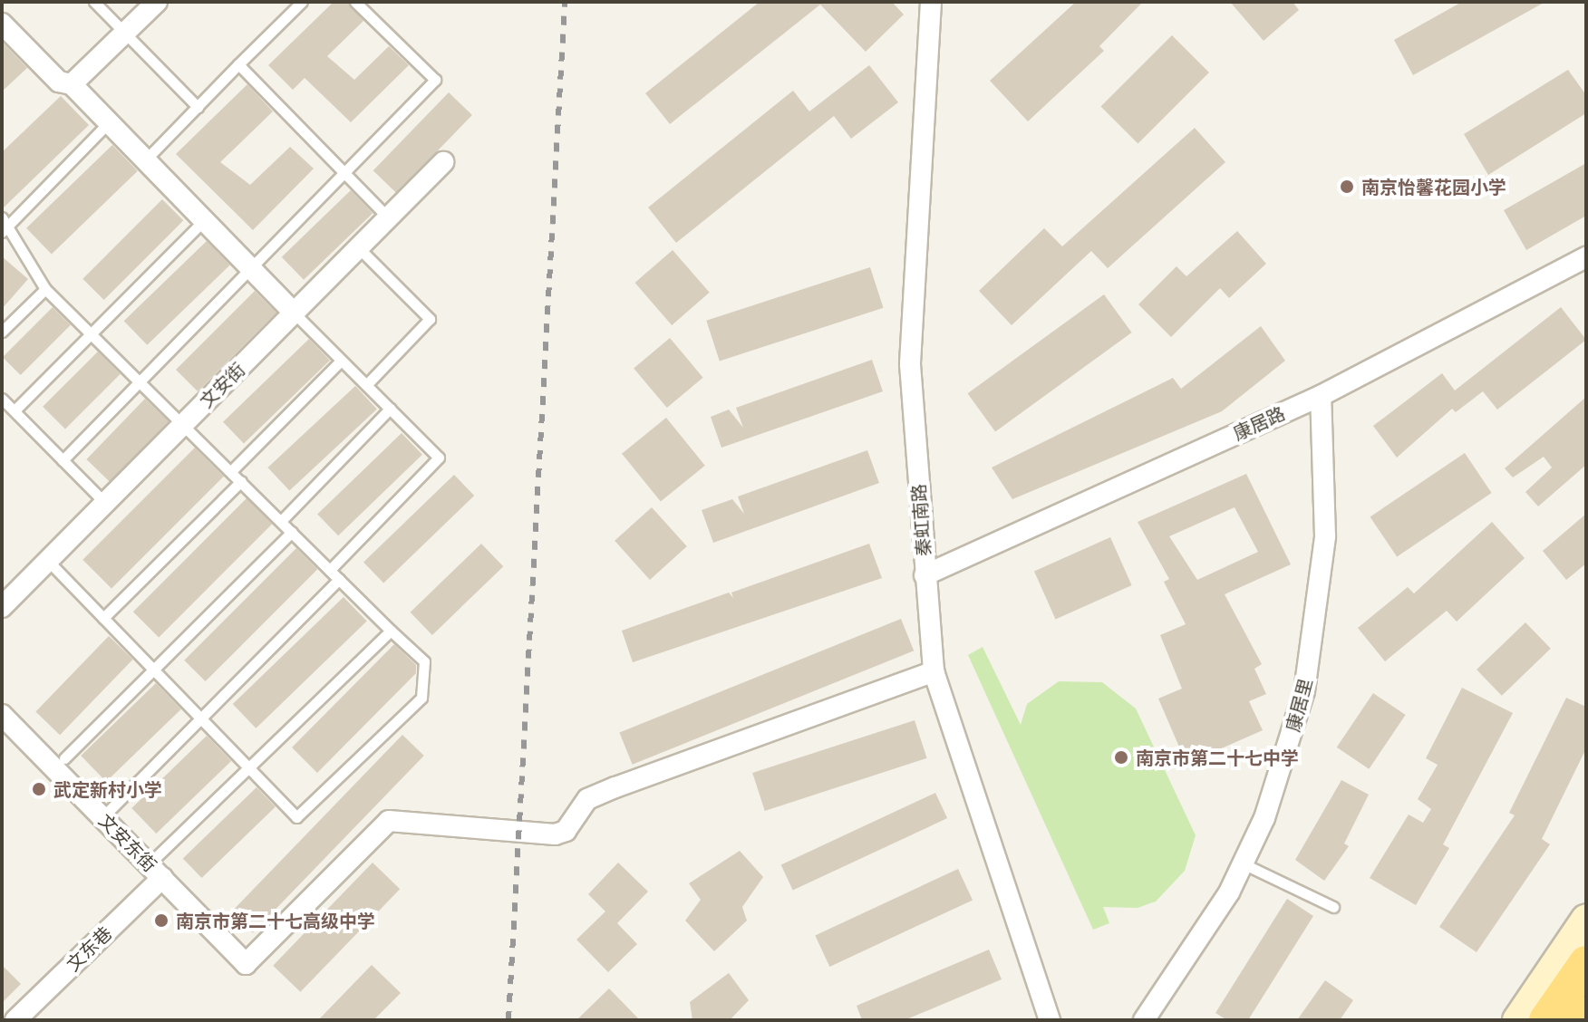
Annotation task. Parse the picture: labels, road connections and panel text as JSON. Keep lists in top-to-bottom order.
{
  "streets": {
    "street": [
      "文安街",
      "康居路",
      "秦虹南路",
      "康居里",
      "文安东街",
      "文东巷"
    ]
  },
  "crossings": [
    ["康居路", "秦虹南路"],
    ["康居路", "康居里"],
    ["秦虹南路", "文安东街"],
    ["文安东街", "文东巷"]
  ],
  "places": [
    "南京怡馨花园小学",
    "南京市第二十七中学",
    "武定新村小学",
    "南京市第二十七高级中学"
  ]
}
